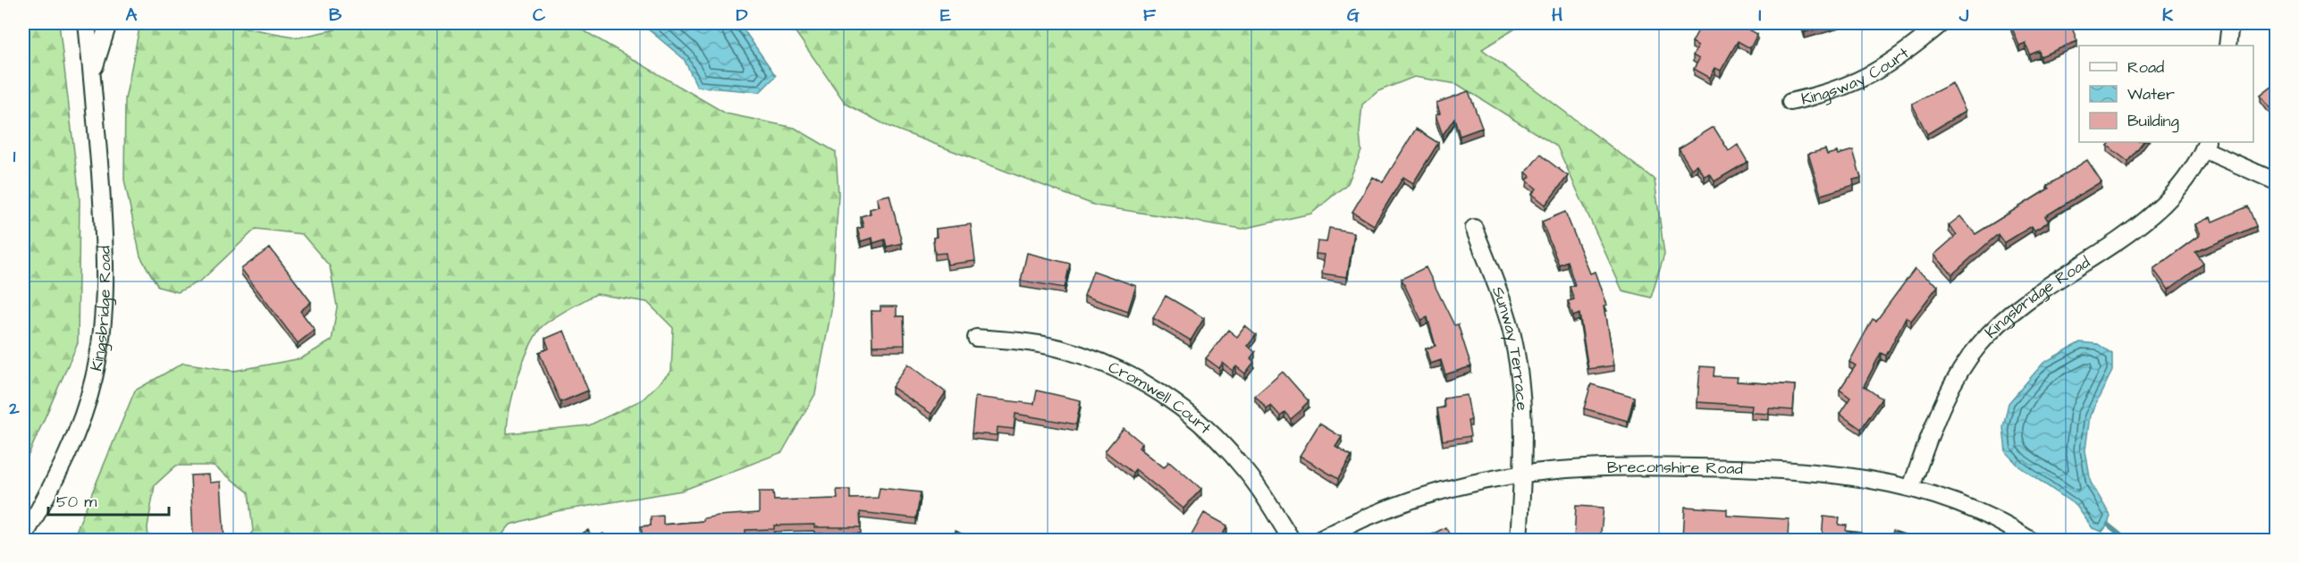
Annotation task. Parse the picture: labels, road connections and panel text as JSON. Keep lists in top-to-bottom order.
{
  "streets": {
    "street": [
      "Kingsway Court",
      "Kingsbridge Road",
      "Sunway Terrace",
      "Cromwell Court",
      "Breconshire Road"
    ]
  },
  "crossings": [
    ["Kingsbridge Road", "Breconshire Road"],
    ["Sunway Terrace", "Breconshire Road"]
  ],
  "legend": ["Road", "Water", "Building"],
  "scale_bar": "50 m",
  "grid": {
    "columns": [
      "A",
      "B",
      "C",
      "D",
      "E",
      "F",
      "G",
      "H",
      "I",
      "J",
      "K"
    ],
    "rows": ["1", "2"]
  }
}
